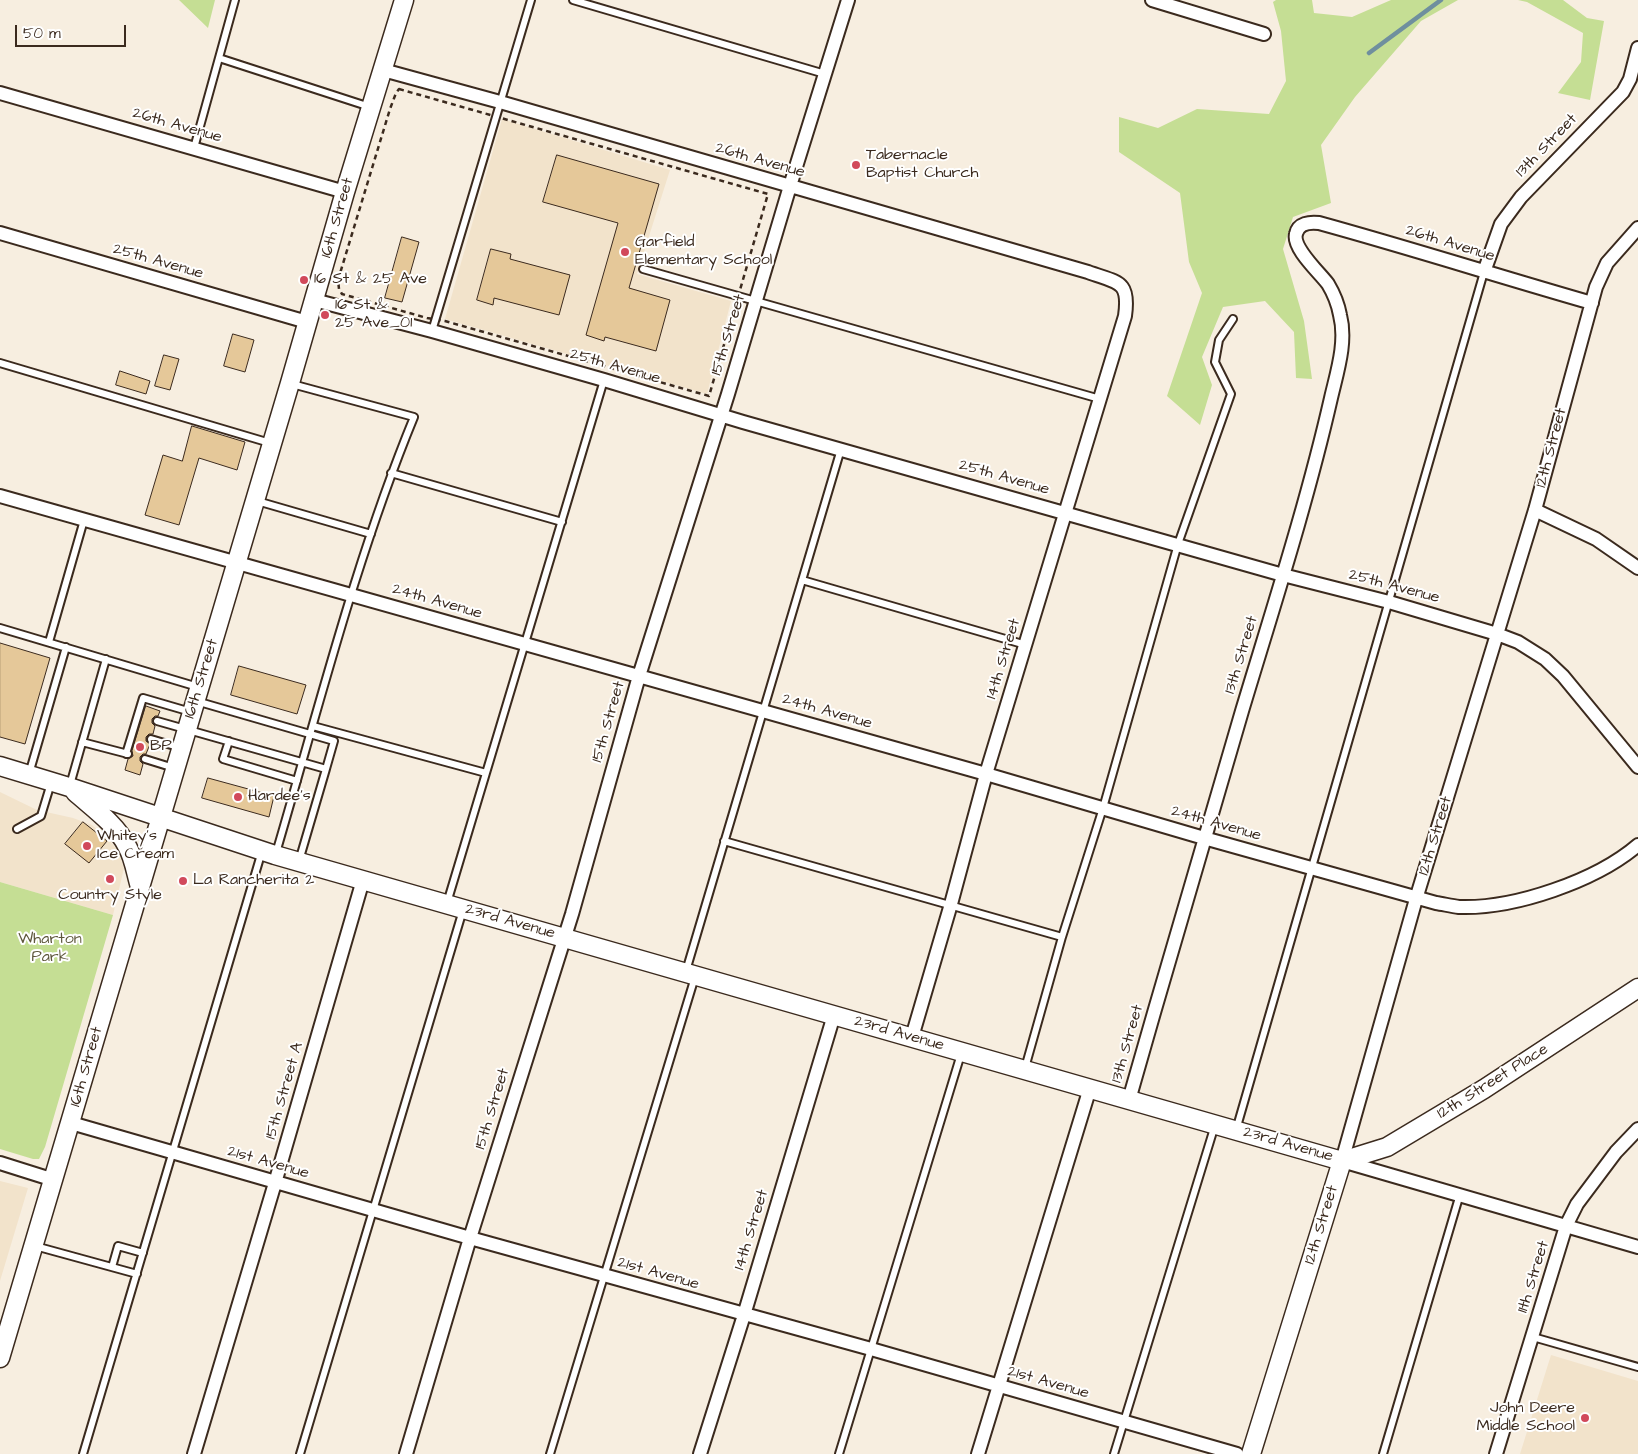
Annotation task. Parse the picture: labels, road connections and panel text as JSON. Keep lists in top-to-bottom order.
{
  "streets": {
    "street": [
      "26th Avenue",
      "13th Street",
      "16th Street",
      "25th Avenue",
      "15th Street",
      "12th Street",
      "24th Avenue",
      "14th Street",
      "23rd Avenue",
      "12th Street Place",
      "15th Street A",
      "21st Avenue",
      "11th Street"
    ]
  },
  "crossings": [
    ["26th Avenue", "13th Street"],
    ["26th Avenue", "16th Street"],
    ["26th Avenue", "15th Street"],
    ["26th Avenue", "12th Street"],
    ["26th Avenue", "14th Street"],
    ["13th Street", "25th Avenue"],
    ["13th Street", "24th Avenue"],
    ["13th Street", "23rd Avenue"],
    ["13th Street", "21st Avenue"],
    ["16th Street", "25th Avenue"],
    ["16th Street", "24th Avenue"],
    ["16th Street", "23rd Avenue"],
    ["16th Street", "21st Avenue"],
    ["25th Avenue", "15th Street"],
    ["25th Avenue", "12th Street"],
    ["25th Avenue", "14th Street"],
    ["15th Street", "24th Avenue"],
    ["15th Street", "23rd Avenue"],
    ["15th Street", "21st Avenue"],
    ["12th Street", "24th Avenue"],
    ["12th Street", "23rd Avenue"],
    ["12th Street", "12th Street Place"],
    ["24th Avenue", "14th Street"],
    ["14th Street", "23rd Avenue"],
    ["14th Street", "21st Avenue"],
    ["23rd Avenue", "12th Street Place"],
    ["23rd Avenue", "15th Street A"],
    ["23rd Avenue", "11th Street"],
    ["15th Street A", "21st Avenue"]
  ],
  "parks": ["Wharton Park"],
  "places": [
    "Tabernacle Baptist Church",
    "Garfield Elementary School",
    "16 St & 25 Ave",
    "16 St & 25 Ave_01",
    "BP",
    "Hardee's",
    "Whitey's Ice Cream",
    "Country Style",
    "La Rancherita 2",
    "John Deere Middle School"
  ],
  "scale_bar": "50 m"
}
